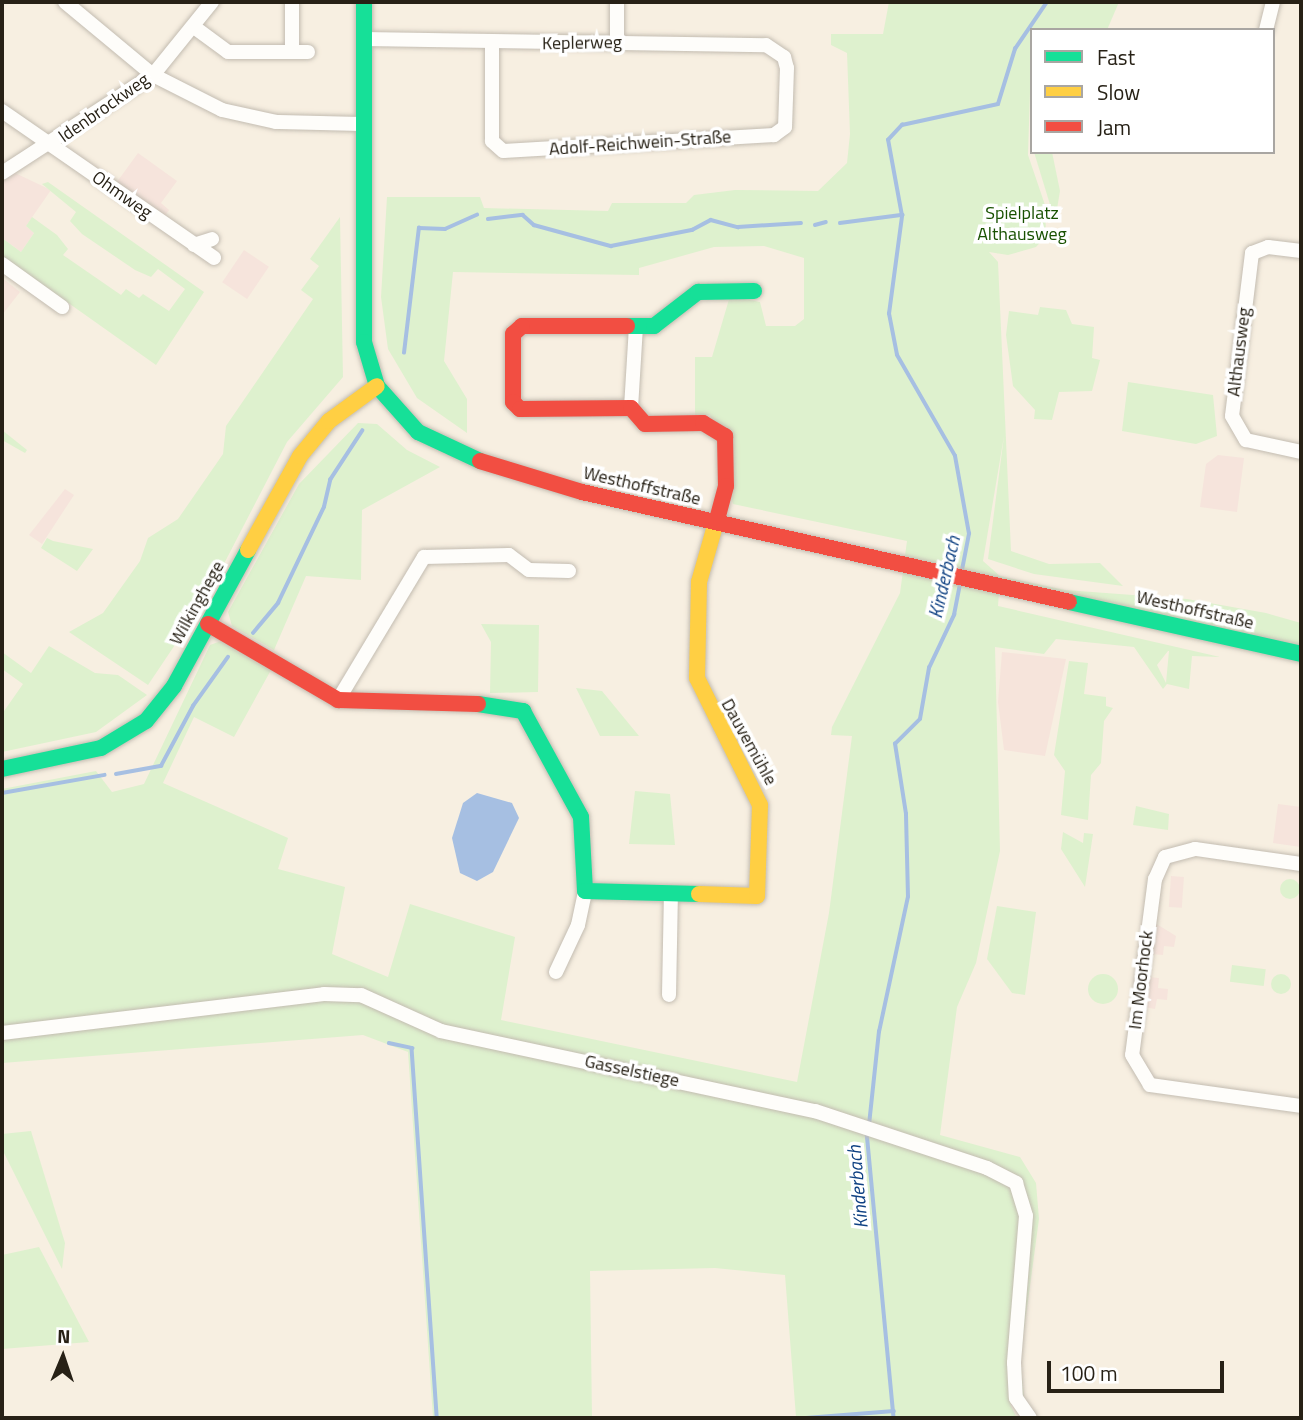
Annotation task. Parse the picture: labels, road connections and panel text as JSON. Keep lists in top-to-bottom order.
{
  "streets": {
    "street": [
      "Keplerweg",
      "Idenbrockweg",
      "Adolf-Reichwein-Straße",
      "Ohmweg",
      "Althausweg",
      "Westhoffstraße",
      "Wilkinghege",
      "Dauvemühle",
      "Im Moorhock",
      "Gasselstiege"
    ]
  },
  "crossings": [
    ["Keplerweg", "Adolf-Reichwein-Straße"],
    ["Keplerweg", "Westhoffstraße"],
    ["Idenbrockweg", "Ohmweg"],
    ["Westhoffstraße", "Wilkinghege"],
    ["Westhoffstraße", "Dauvemühle"]
  ],
  "water": ["Kinderbach"],
  "parks": ["Spielplatz Althausweg"],
  "legend": ["Fast", "Slow", "Jam"],
  "scale_bar": "100 m",
  "north": "top"
}
